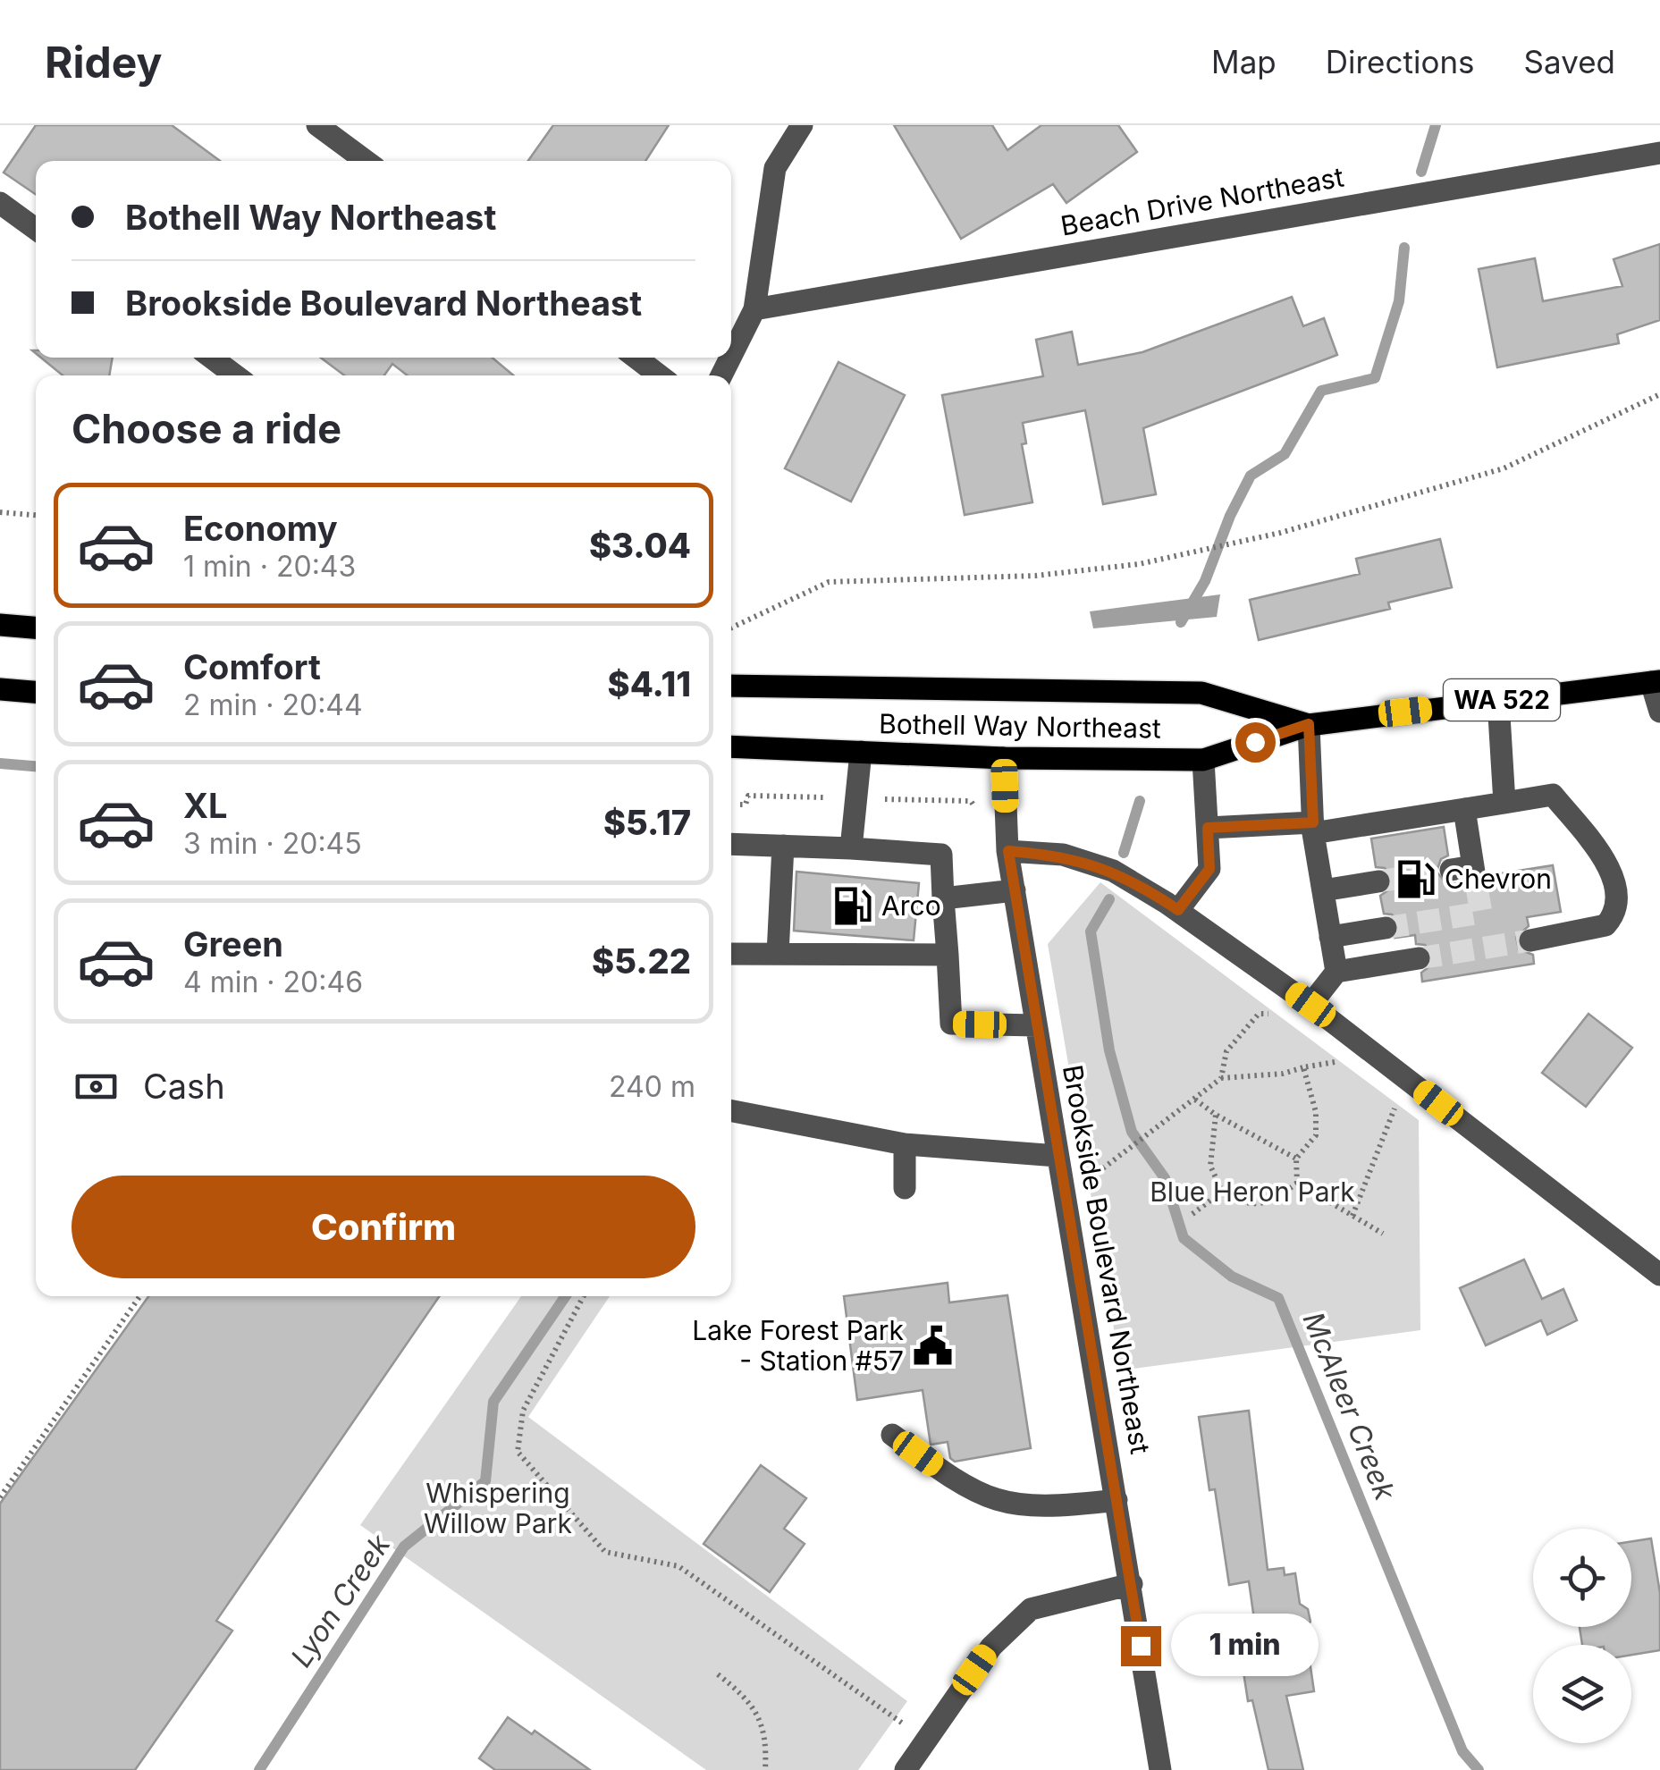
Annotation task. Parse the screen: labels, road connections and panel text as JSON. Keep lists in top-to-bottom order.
{
  "streets": {
    "main road": ["WA 522", "Bothell Way Northeast"],
    "street": ["Beach Drive Northeast", "Brookside Boulevard Northeast"]
  },
  "crossings": [
    ["Bothell Way Northeast", "Brookside Boulevard Northeast"]
  ],
  "water": ["McAleer Creek", "Lyon Creek"],
  "parks": ["Blue Heron Park", "Whispering Willow Park"],
  "places": {
    "fuel station": ["Chevron", "Arco"],
    "public building": ["Lake Forest Park - Station #57"]
  },
  "page": {
    "header": "Ridey",
    "nav": ["Map", "Directions", "Saved"],
    "banner": ["Bothell Way Northeast", "Brookside Boulevard Northeast"],
    "heading": "Choose a ride",
    "list": [
      {
        "name": "Economy",
        "note": "1 min · 20:43",
        "value": "$3.04"
      },
      {
        "name": "Comfort",
        "note": "2 min · 20:44",
        "value": "$4.11"
      },
      {
        "name": "XL",
        "note": "3 min · 20:45",
        "value": "$5.17"
      },
      {
        "name": "Green",
        "note": "4 min · 20:46",
        "value": "$5.22"
      }
    ],
    "pay": ["Cash", "240 m"],
    "buttons": "Confirm",
    "bubble": "1 min"
  }
}
